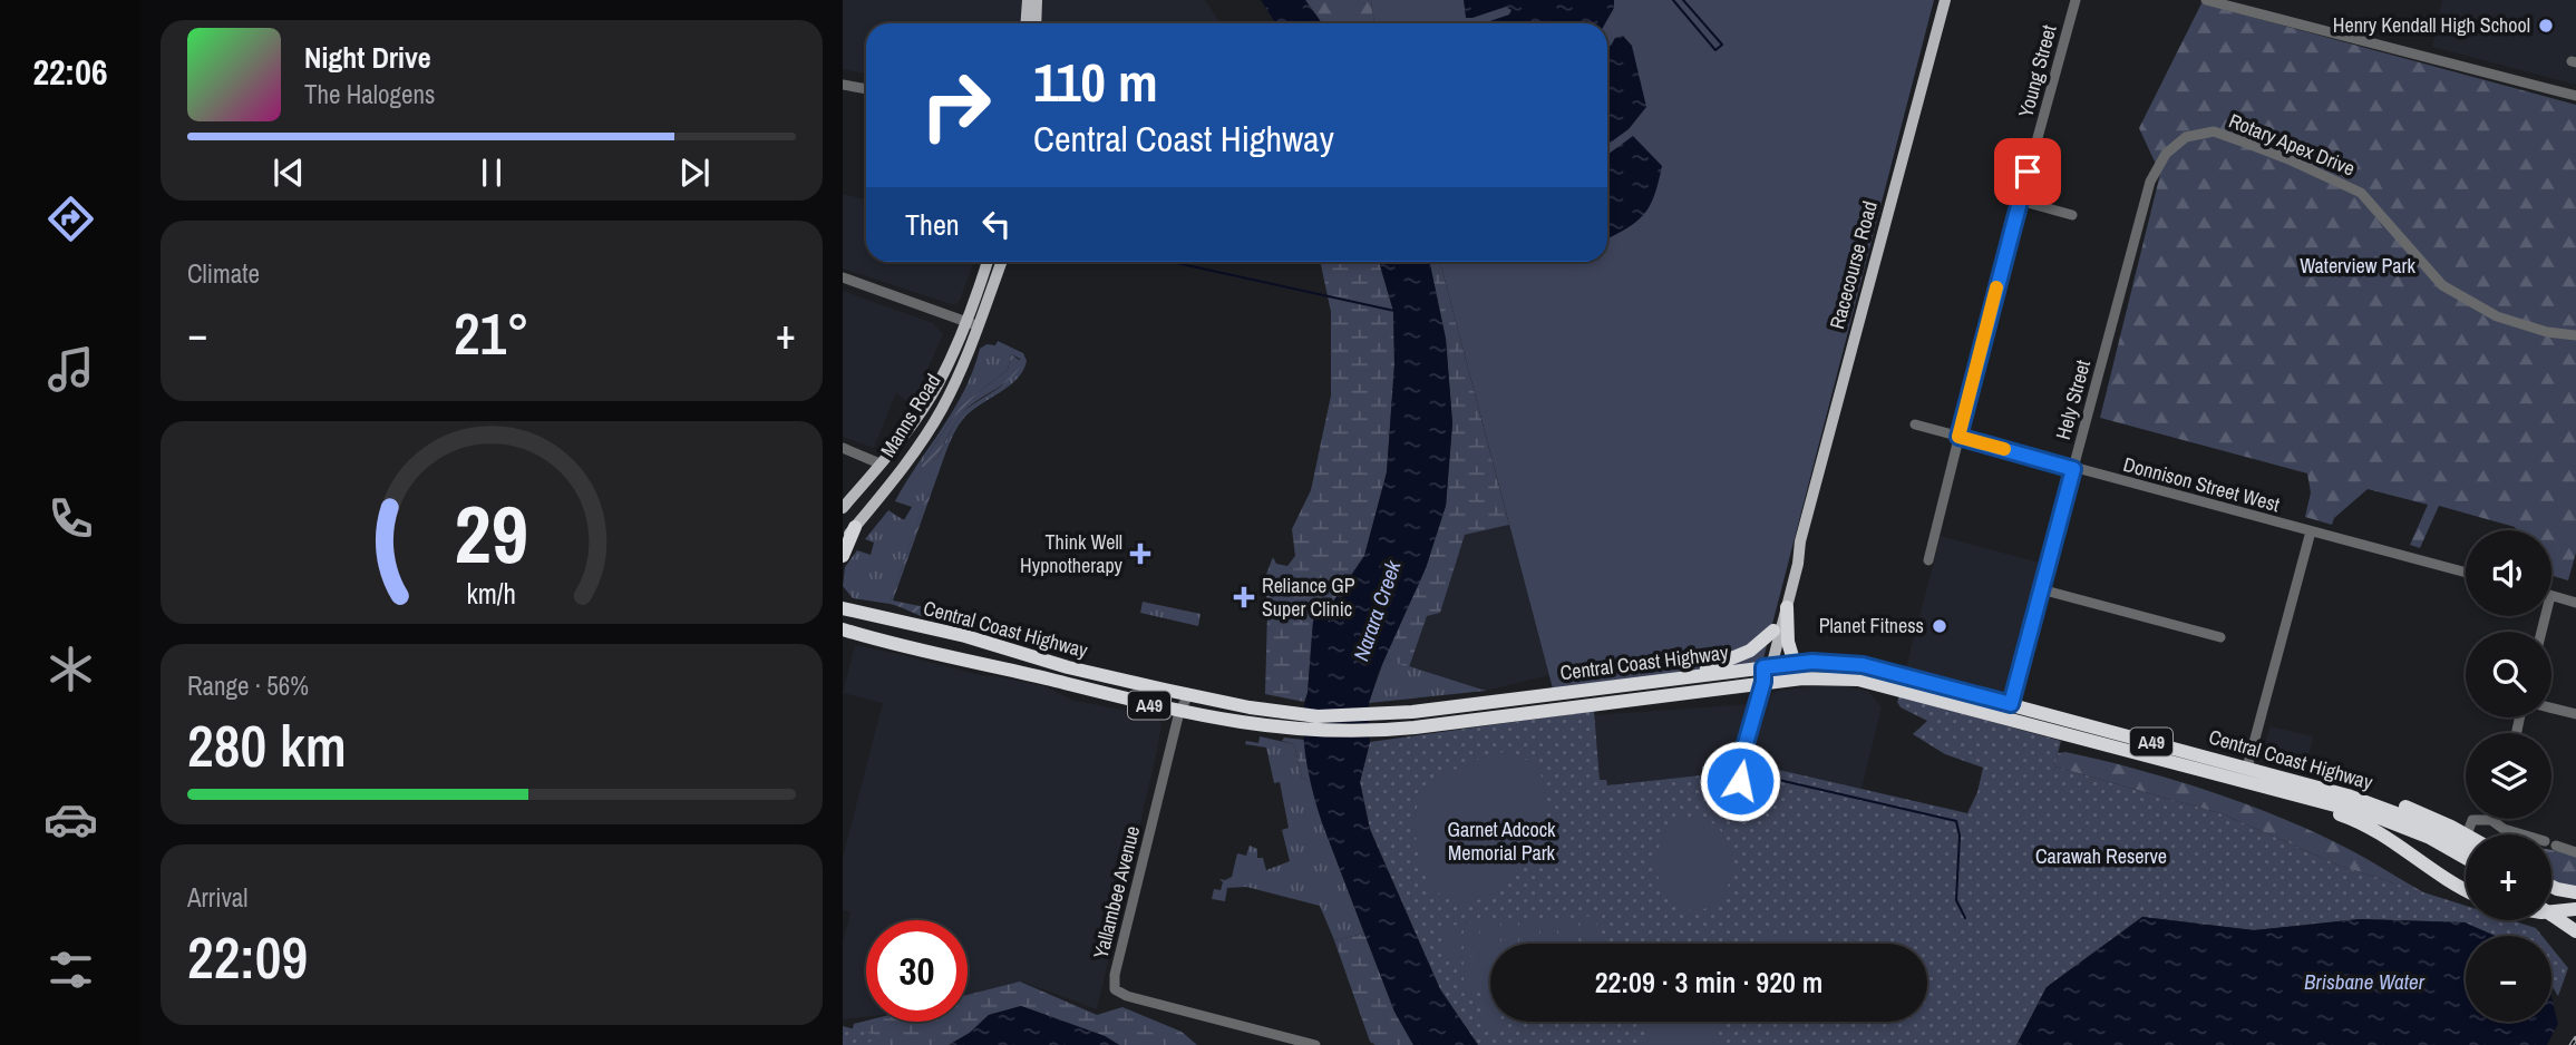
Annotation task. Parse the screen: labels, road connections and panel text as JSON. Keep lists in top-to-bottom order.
{
  "streets": {
    "highway": ["Central Coast Highway", "A49"],
    "main road": ["Racecourse Road", "Manns Road"],
    "street": [
      "Young Street",
      "Rotary Apex Drive",
      "Hely Street",
      "Donnison Street West",
      "Yallambee Avenue"
    ]
  },
  "crossings": [
    ["Young Street", "Donnison Street West"],
    ["Rotary Apex Drive", "Hely Street"],
    ["Racecourse Road", "Central Coast Highway"],
    ["Hely Street", "Donnison Street West"],
    ["Hely Street", "Central Coast Highway"],
    ["Central Coast Highway", "Yallambee Avenue"]
  ],
  "water": ["Narara Creek", "Brisbane Water"],
  "parks": ["Waterview Park", "Garnet Adcock Memorial Park", "Carawah Reserve"],
  "places": {
    "other": ["Henry Kendall High School", "Planet Fitness"],
    "health": ["Think Well Hypnotherapy", "Reliance GP Super Clinic"]
  },
  "page": {
    "tabs": "22:06",
    "turn": ["110 m", "Central Coast Highway"],
    "song": ["Night Drive", "The Halogens"],
    "then": "Then",
    "tile": [
      "Climate",
      ["Range · 56%", "280 km"],
      ["Arrival", "22:09"]
    ],
    "heat": ["−", "21°", "+"],
    "map_buttons": ["+", "−"],
    "limit": "30",
    "trip": "22:09 · 3 min · 920 m",
    "gauge": ["29", "km/h"]
  }
}
